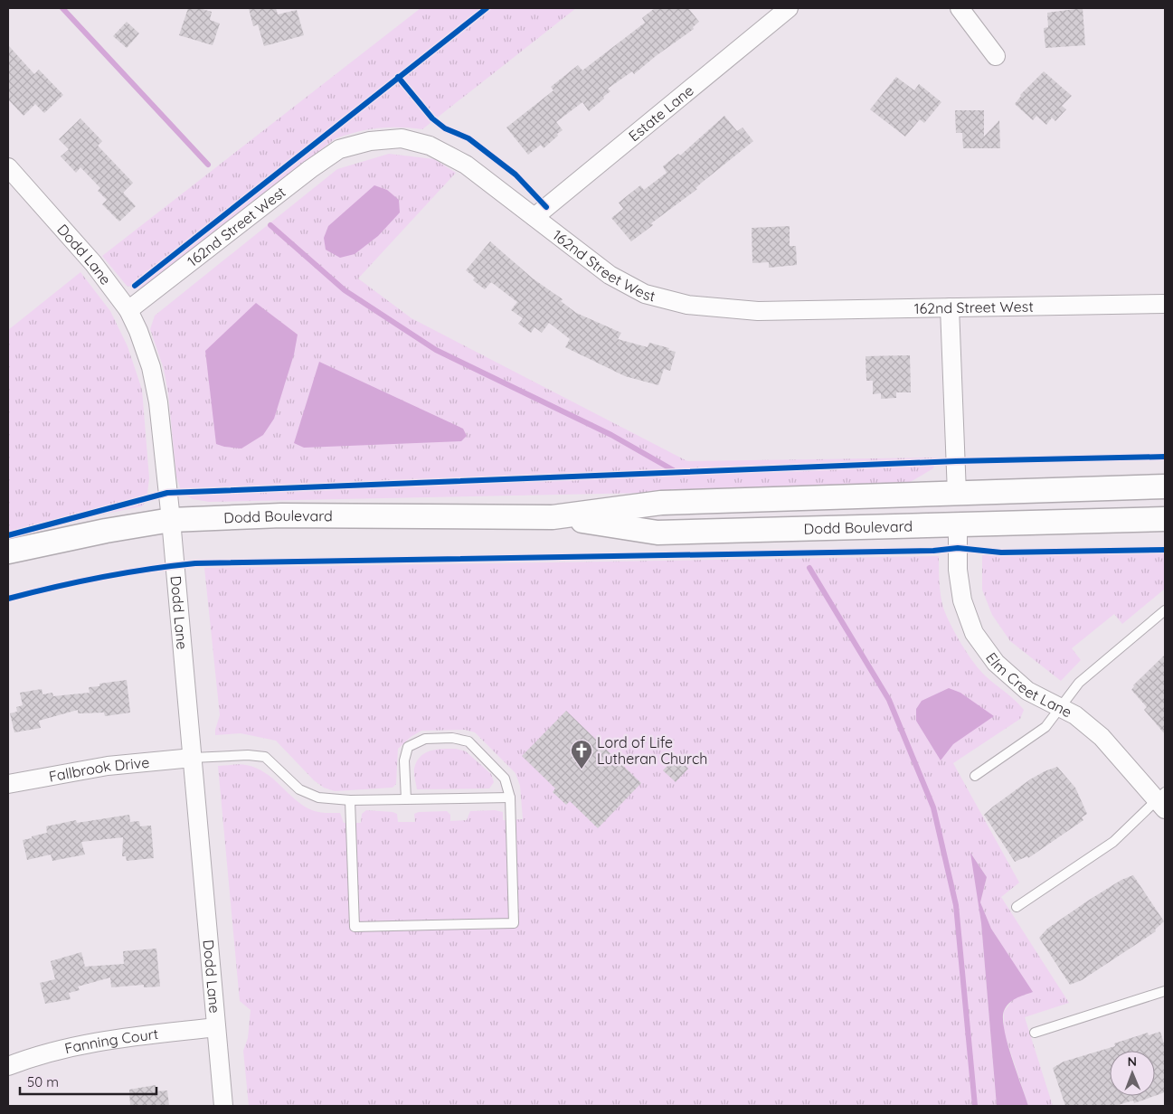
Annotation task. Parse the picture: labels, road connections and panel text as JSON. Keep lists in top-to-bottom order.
{
  "streets": {
    "street": [
      "Estate Lane",
      "162nd Street West",
      "Dodd Lane",
      "Dodd Boulevard",
      "Elm Creet Lane",
      "Fallbrook Drive",
      "Fanning Court"
    ]
  },
  "crossings": [
    ["Estate Lane", "162nd Street West"],
    ["162nd Street West", "Dodd Lane"],
    ["Dodd Lane", "Dodd Boulevard"],
    ["Dodd Lane", "Fallbrook Drive"],
    ["Dodd Lane", "Fanning Court"],
    ["Dodd Boulevard", "Elm Creet Lane"]
  ],
  "places": {
    "church": ["Lord of Life Lutheran Church"]
  },
  "scale_bar": "50 m",
  "north": "top"
}
